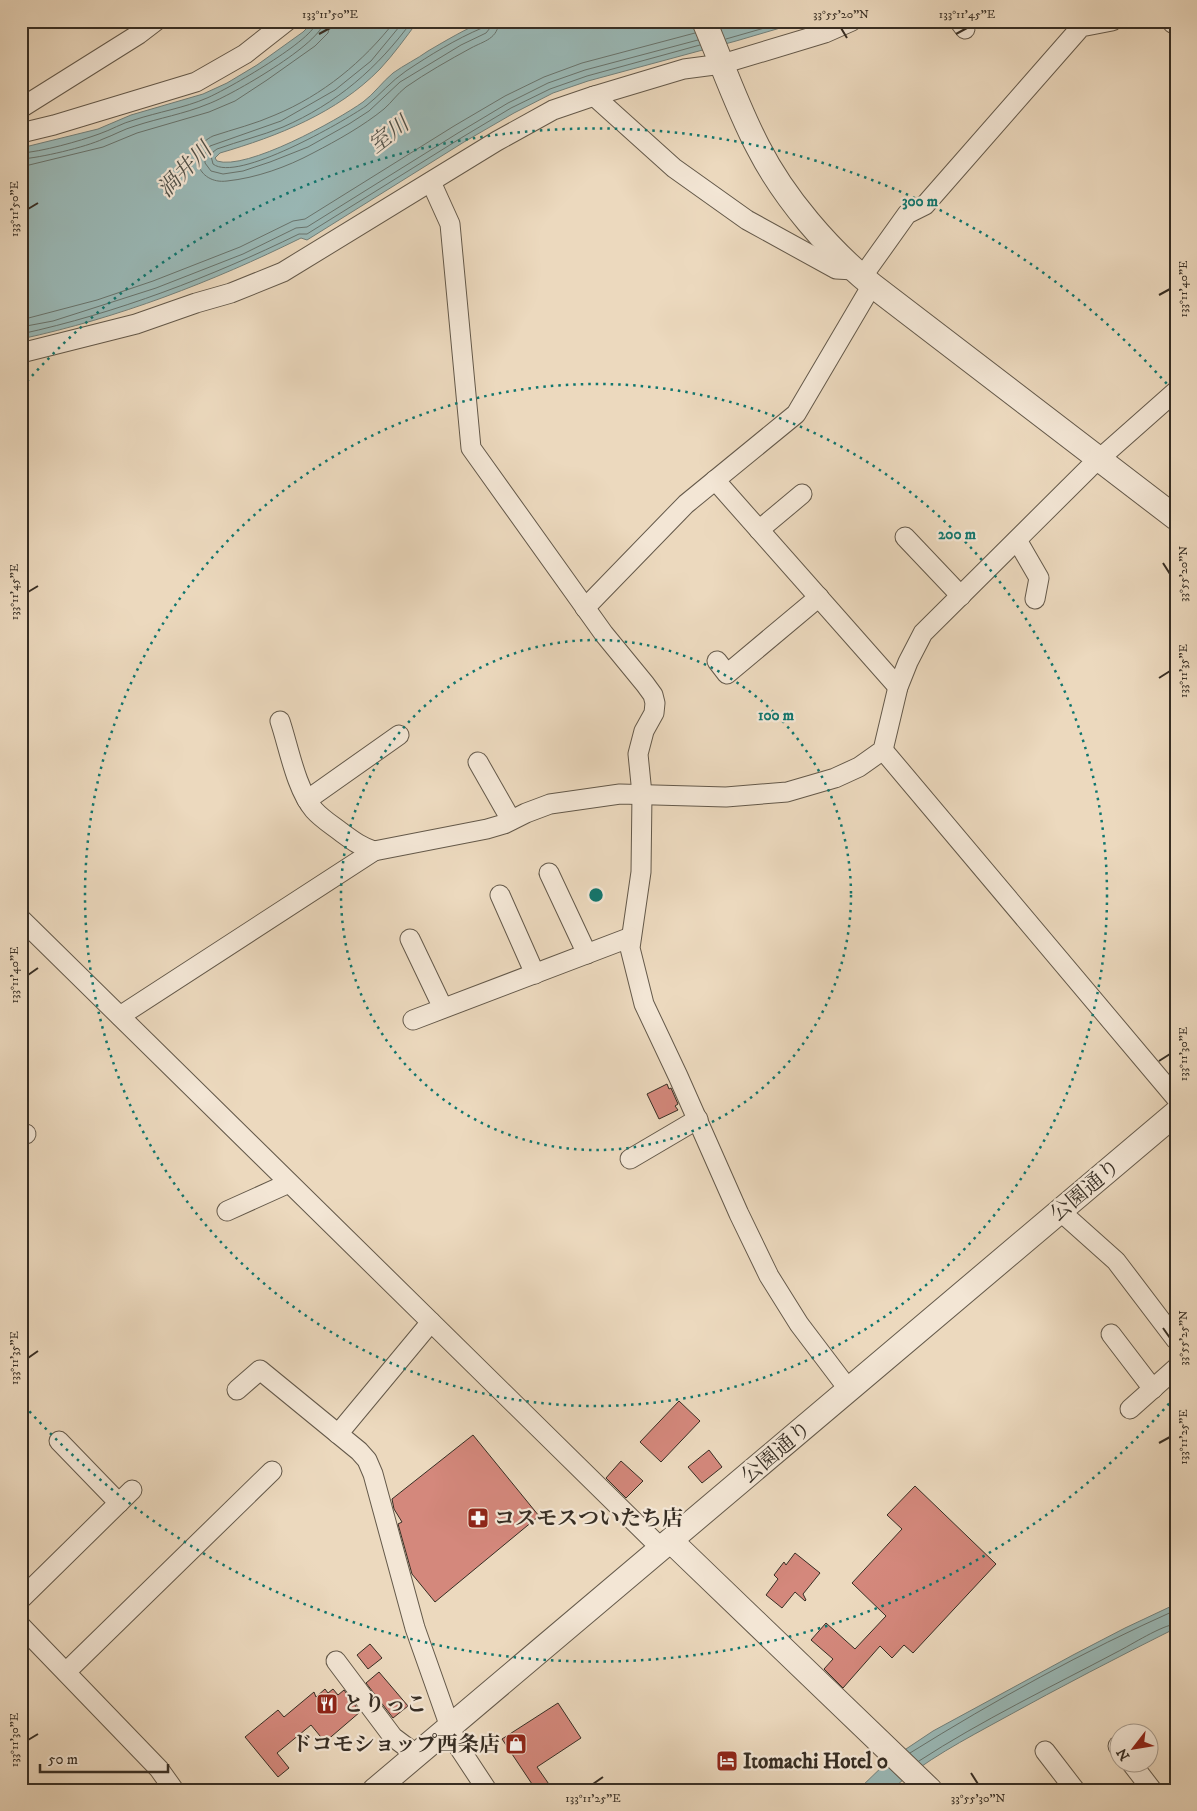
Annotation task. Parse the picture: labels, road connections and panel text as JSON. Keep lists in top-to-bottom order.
{
  "streets": {
    "street": ["公園通り"]
  },
  "water": ["室川", "渦井川"],
  "places": {
    "pharmacy": ["コスモスついたち店"],
    "restaurant": ["とりっこ"],
    "shop": ["ドコモショップ西条店"],
    "hotel": ["Itomachi Hotel 0"]
  },
  "scale_bar": "50 m",
  "north": "bottom left",
  "coordinates": [
    "133°11'50\"E",
    "33°55'20\"N",
    "133°11'45\"E",
    "133°11'40\"E",
    "133°11'35\"E",
    "133°11'30\"E",
    "33°55'25\"N",
    "133°11'25\"E",
    "33°55'30\"N"
  ],
  "rings": ["300 m", "200 m", "100 m"]
}
